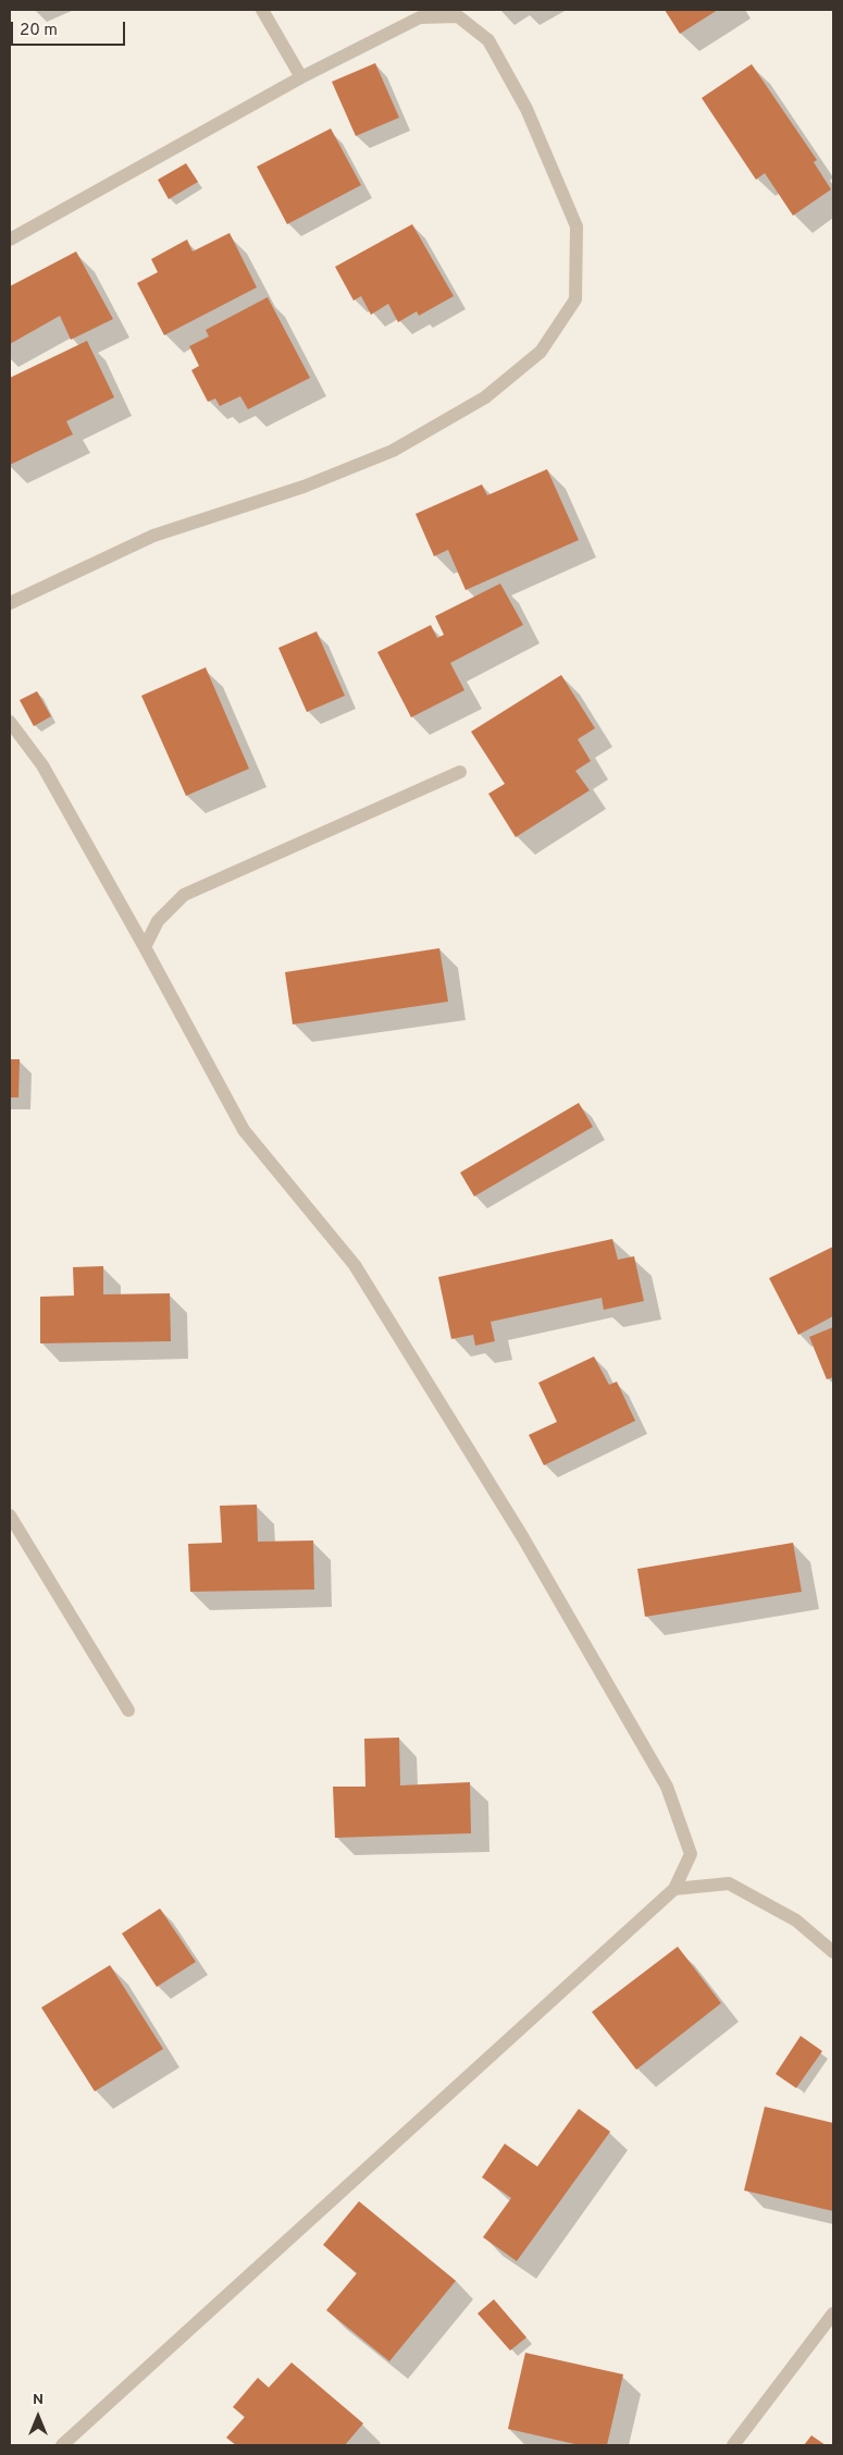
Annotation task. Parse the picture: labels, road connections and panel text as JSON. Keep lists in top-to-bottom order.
{
  "scale_bar": "20 m",
  "north": "top"
}
